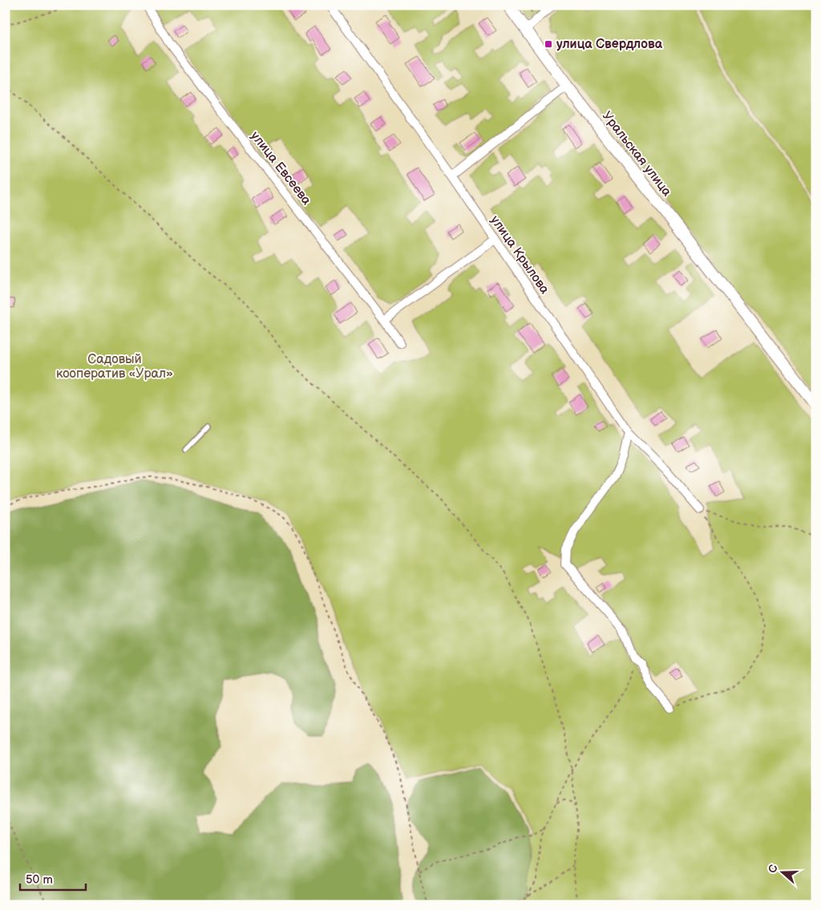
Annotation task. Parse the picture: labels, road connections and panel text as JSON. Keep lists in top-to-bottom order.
{
  "streets": {
    "main road": ["Уральская улица"],
    "street": ["улица Евсеева", "улица Крылова"]
  },
  "parks": ["Садовый кооператив «Урал»"],
  "places": {
    "transit": ["улица Свердлова"]
  },
  "scale_bar": "50 m",
  "north": "left"
}
